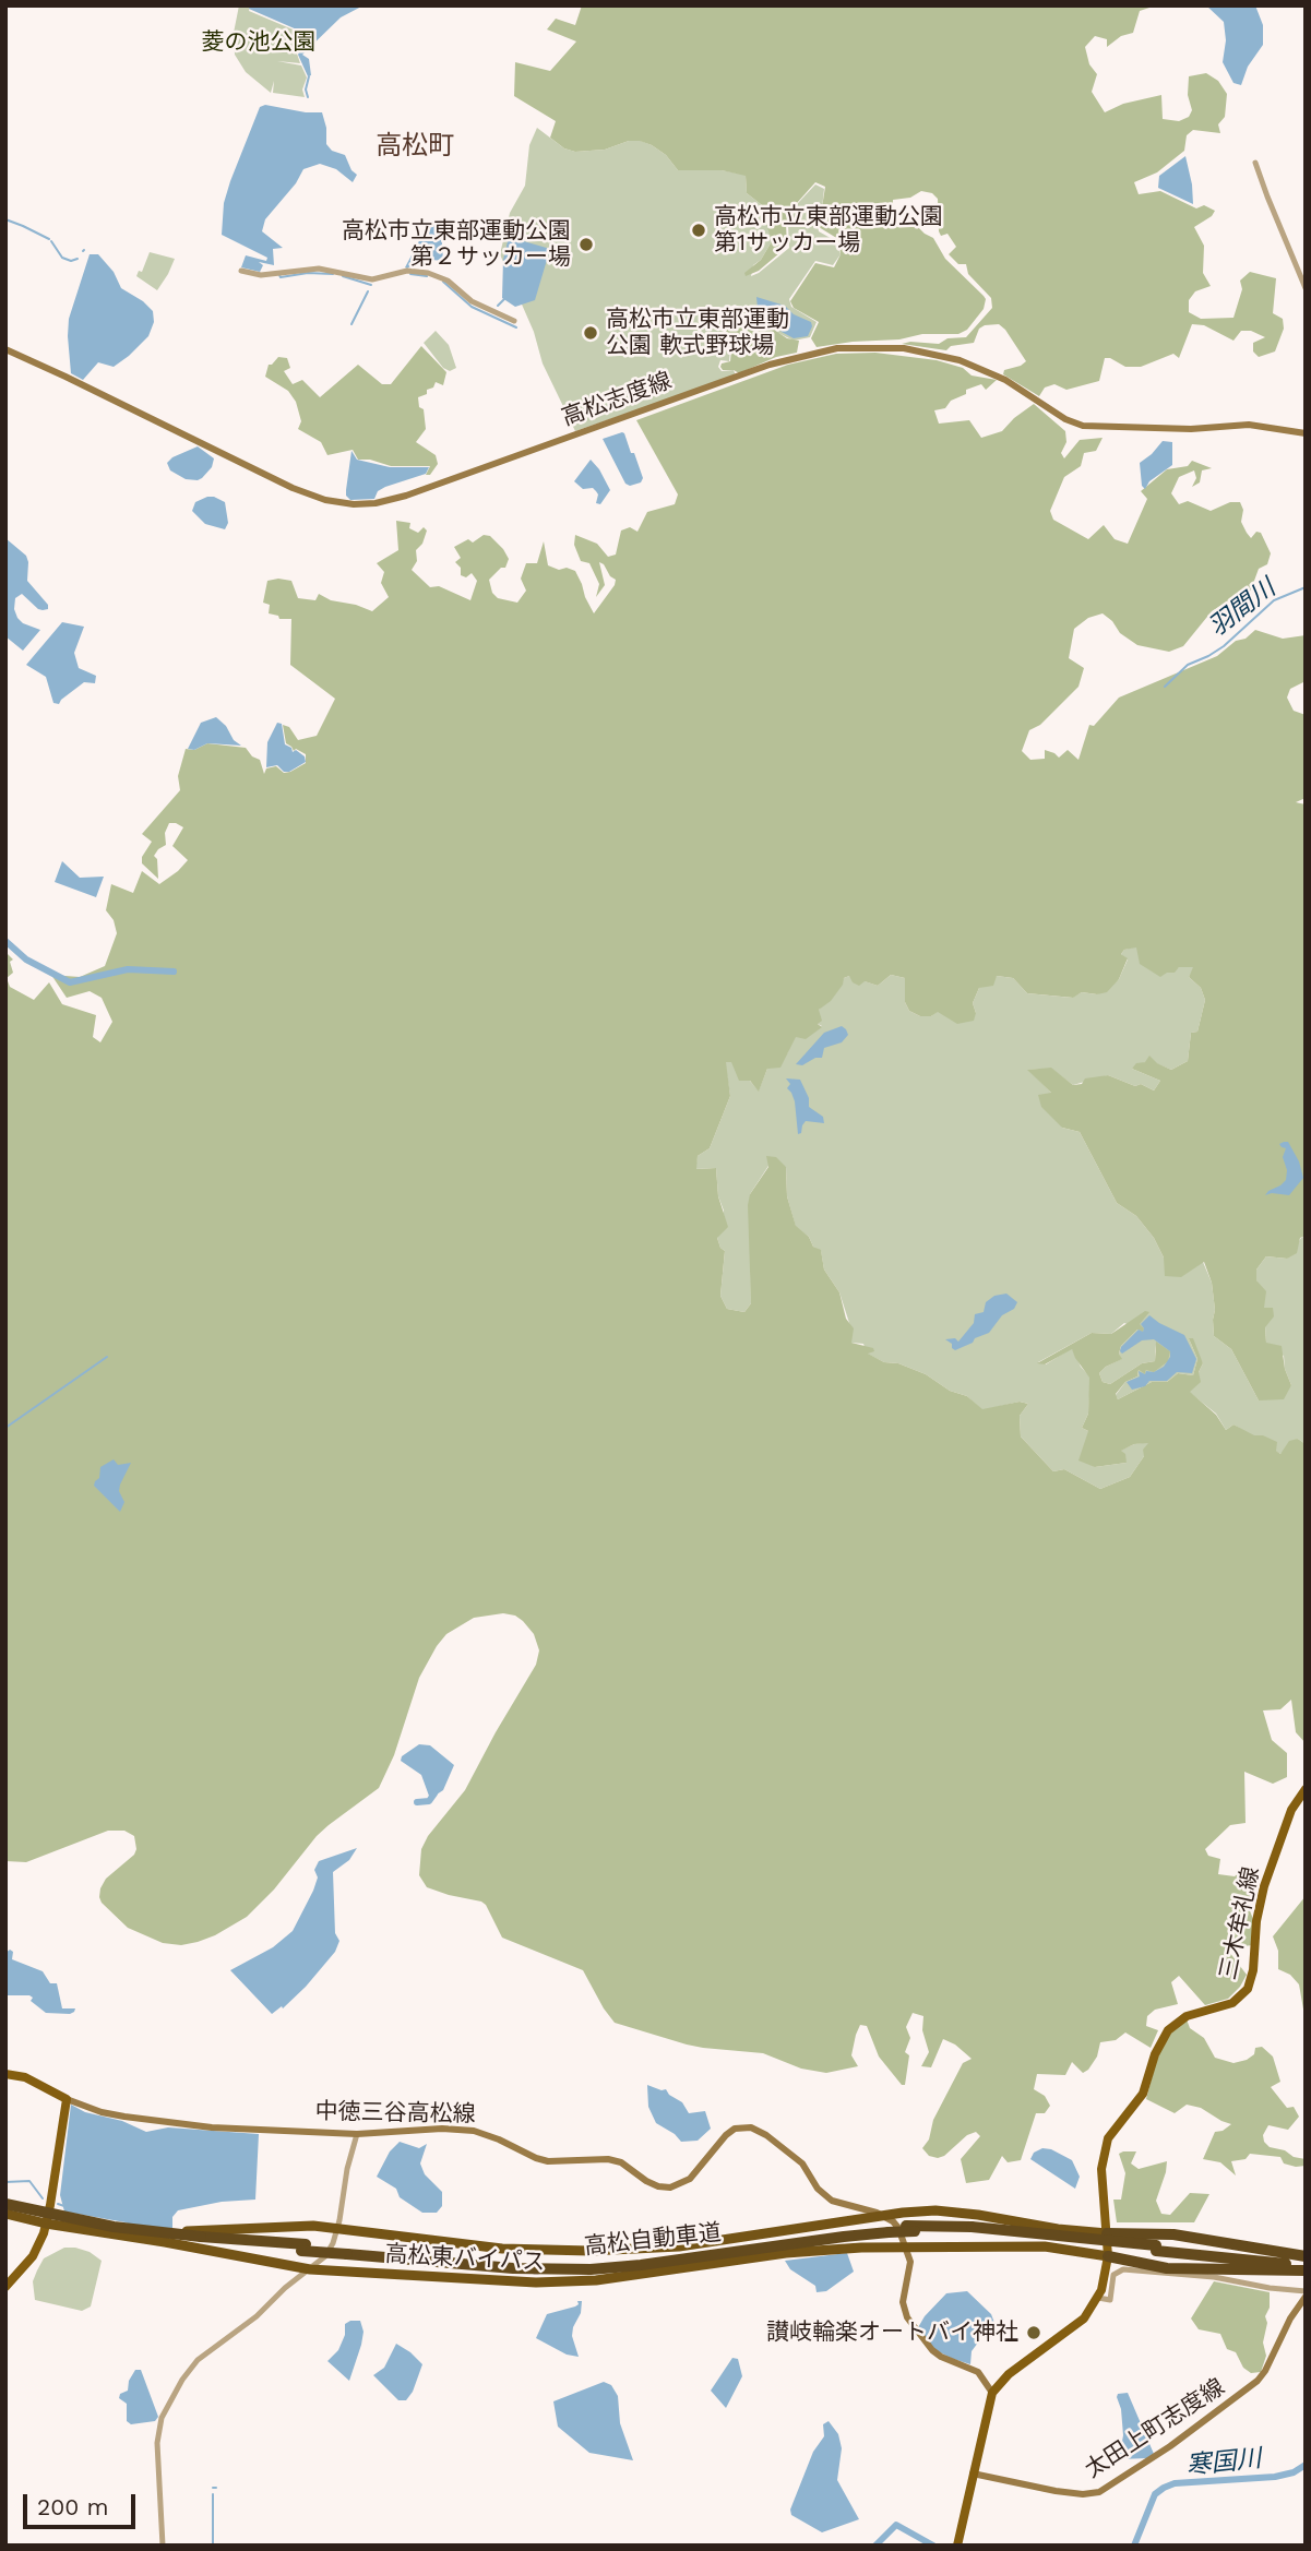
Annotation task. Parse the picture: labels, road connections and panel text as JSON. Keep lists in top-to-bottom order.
{
  "streets": {
    "highway": ["高松自動車道", "高松東バイパス"],
    "main road": [
      "高松志度線",
      "三木牟礼線",
      "中徳三谷高松線",
      "太田上町志度線"
    ]
  },
  "crossings": [
    ["三木牟礼線", "高松東バイパス"],
    ["中徳三谷高松線", "高松自動車道"],
    ["中徳三谷高松線", "高松東バイパス"],
    ["高松自動車道", "高松東バイパス"]
  ],
  "districts": ["高松町"],
  "water": ["羽間川", "寒国川"],
  "parks": ["菱の池公園"],
  "places": [
    "高松市立東部運動公園 第1サッカー場",
    "高松市立東部運動公園 第２サッカー場",
    "高松市立東部運動 公園 軟式野球場",
    "讃岐輪楽オートバイ神社"
  ],
  "scale_bar": "200 m"
}
